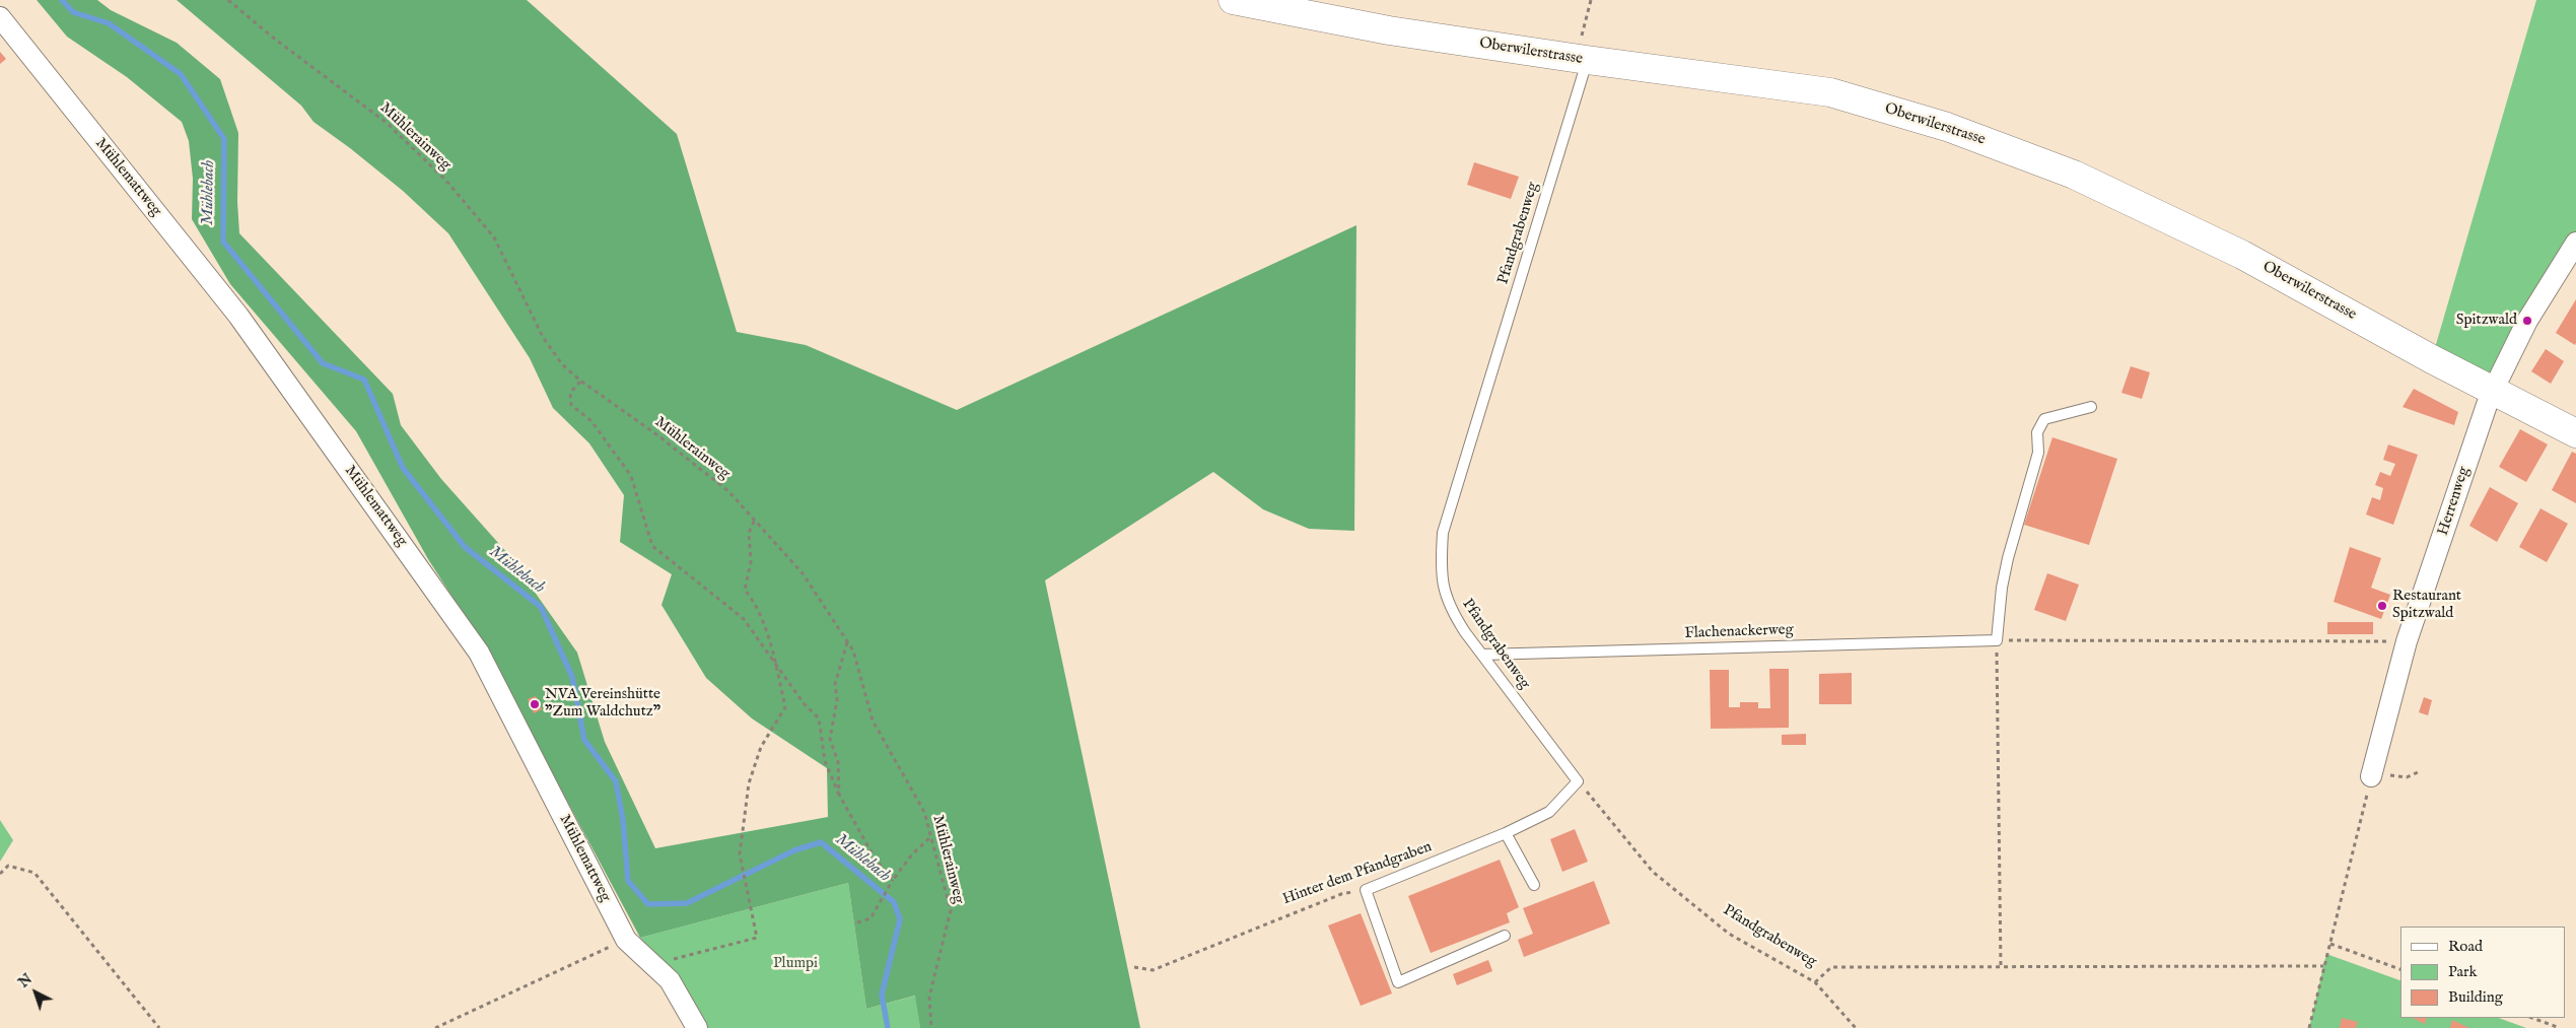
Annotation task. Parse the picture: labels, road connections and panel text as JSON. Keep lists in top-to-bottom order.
{
  "streets": {
    "street": ["Oberwilerstrasse", "Mühlemattweg", "Herrenweg"],
    "lane": ["Pfandgrabenweg", "Flachenackerweg", "Hinter dem Pfandgraben"],
    "path": ["Mühlerainweg"]
  },
  "crossings": [
    ["Oberwilerstrasse", "Pfandgrabenweg"],
    ["Oberwilerstrasse", "Herrenweg"],
    ["Pfandgrabenweg", "Flachenackerweg"],
    ["Pfandgrabenweg", "Hinter dem Pfandgraben"]
  ],
  "water": ["Mühlebach"],
  "parks": ["Plumpi"],
  "places": ["Spitzwald", "Restaurant Spitzwald", "NVA Vereinshütte \"Zum Waldchutz\""],
  "legend": ["Road", "Park", "Building"],
  "north": "top left"
}
